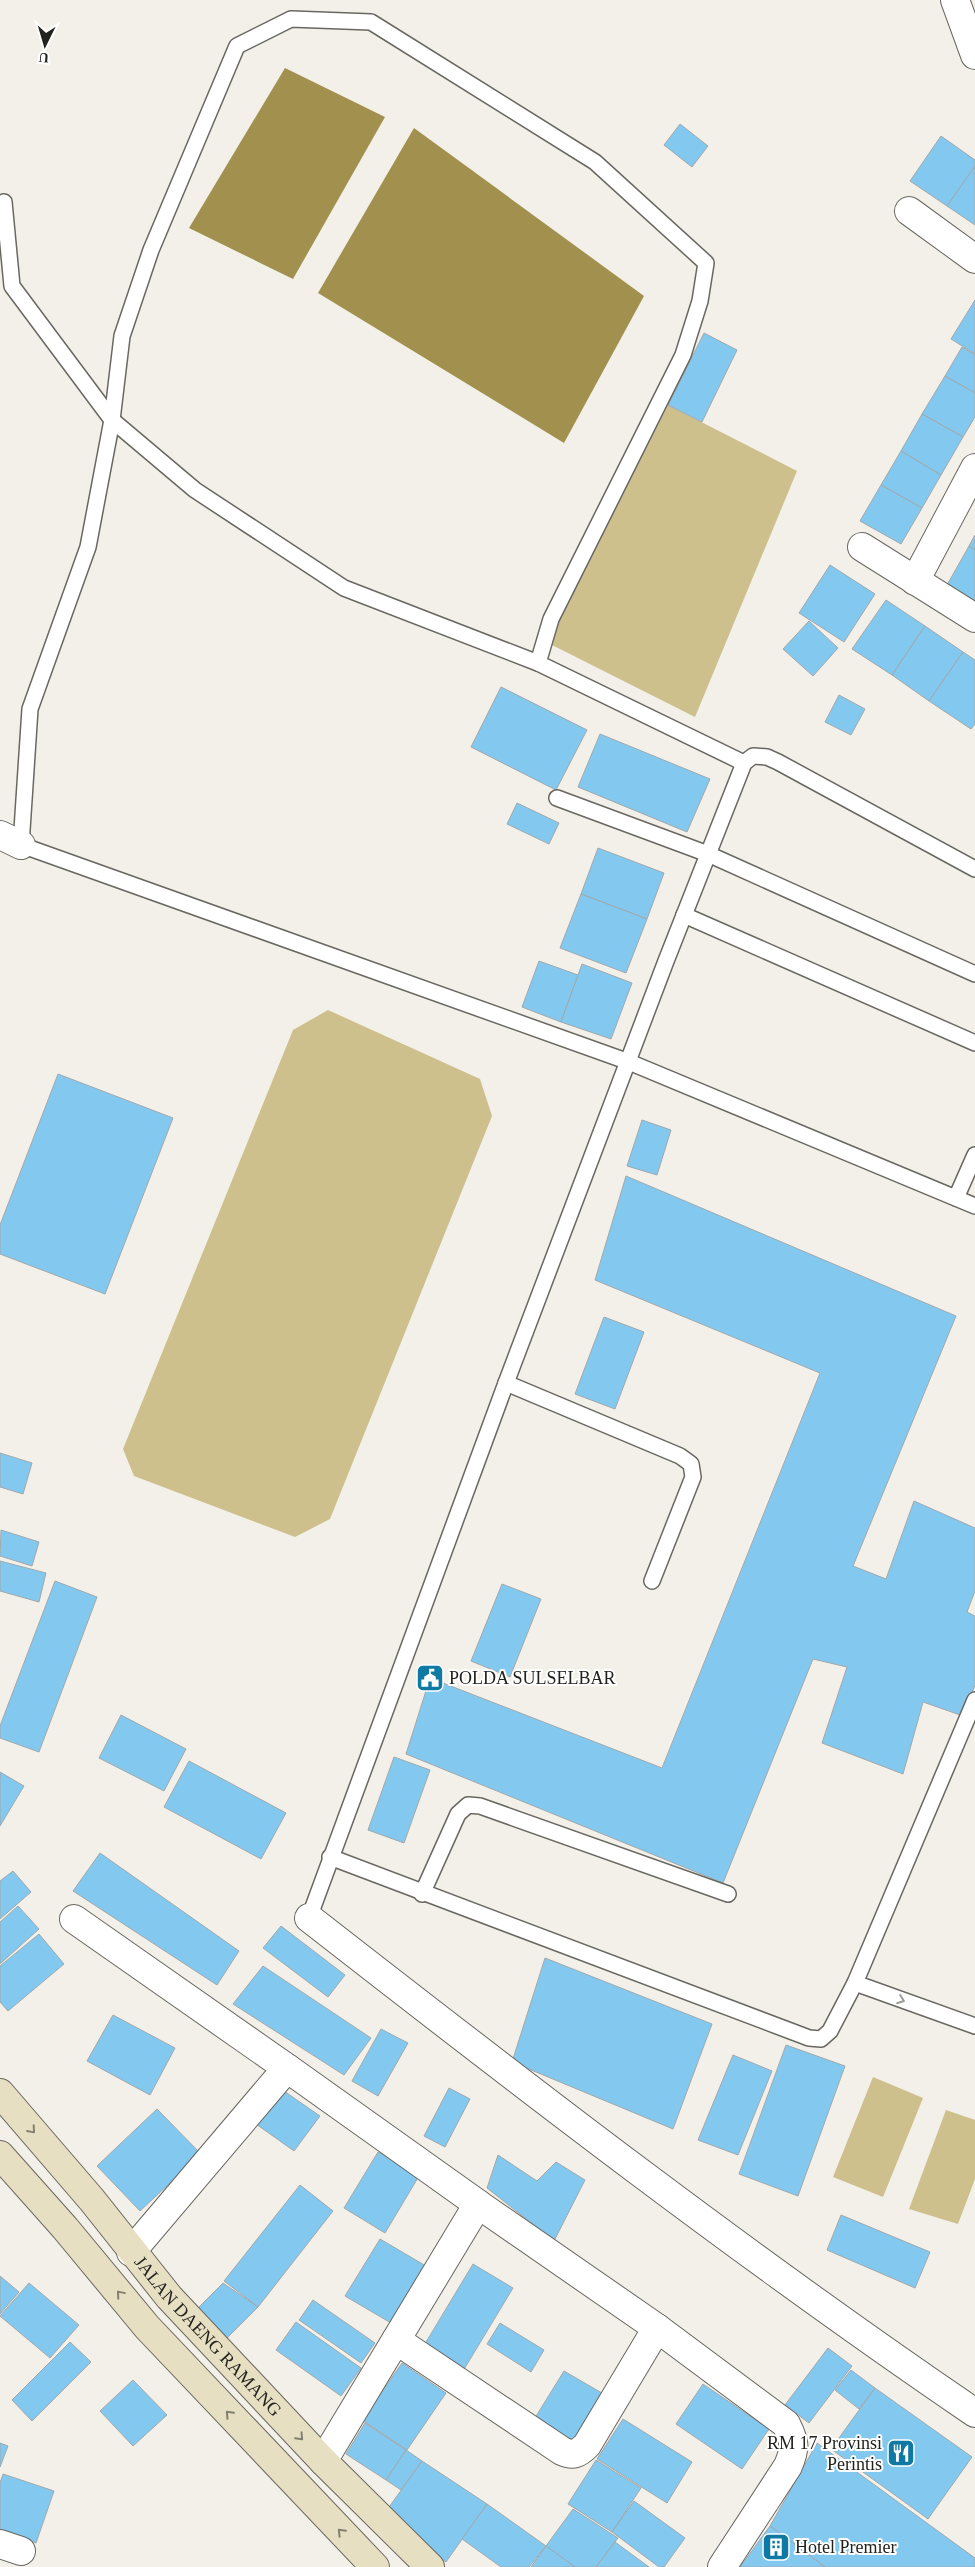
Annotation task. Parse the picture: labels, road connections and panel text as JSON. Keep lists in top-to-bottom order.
{
  "streets": {
    "main road": ["JALAN DAENG RAMANG"]
  },
  "places": {
    "public building": ["POLDA SULSELBAR"],
    "restaurant": ["RM 17 Provinsi Perintis"],
    "building": ["Hotel Premier"]
  },
  "north": "bottom"
}
